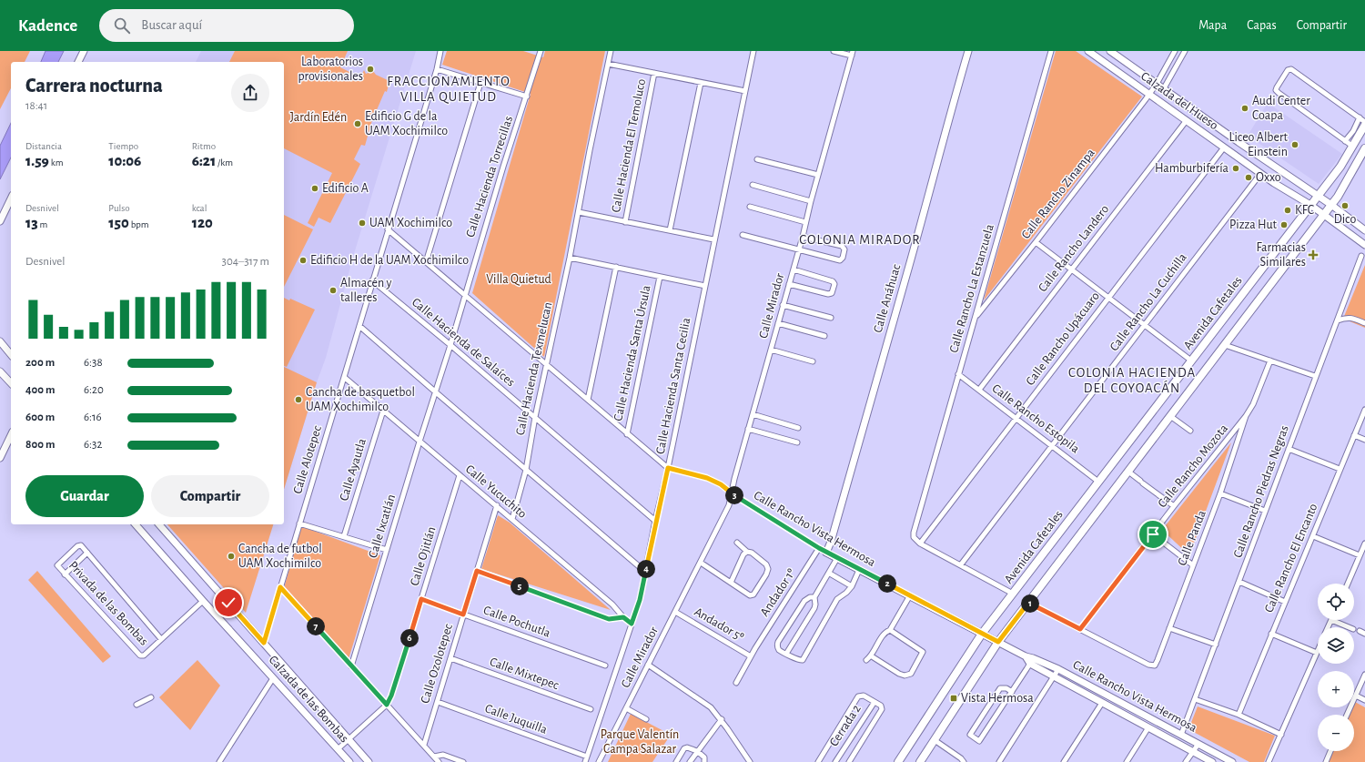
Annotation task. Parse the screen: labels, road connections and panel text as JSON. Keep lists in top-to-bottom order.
{
  "streets": {
    "main road": [
      "Calzada del Hueso",
      "Calle Anáhuac",
      "Avenida Cafetales",
      "Calle Rancho Vista Hermosa",
      "Calzada de las Bombas"
    ],
    "street": [
      "Calle Hacienda El Temoluco",
      "Calle Hacienda Torrecillas",
      "Calle Rancho Zinampa",
      "Calle Rancho Landero",
      "Calle Rancho La Estanzuela",
      "Calle Rancho La Cuchilla",
      "Calle Mirador",
      "Calle Rancho Upácuaro",
      "Calle Hacienda de Salaíces",
      "Calle Hacienda Santa Úrsula",
      "Calle Hacienda Texmelucan",
      "Calle Hacienda Santa Cecilia",
      "Calle Rancho Estopila",
      "Calle Alotepec",
      "Calle Rancho Mozota",
      "Calle Ayautla",
      "Calle Yucuchito",
      "Calle Rancho Piedras Negras",
      "Calle Ixcatlán",
      "Calle Panda",
      "Calle Ojitlán",
      "Calle Rancho El Encanto",
      "Andador 1º",
      "Privada de las Bombas",
      "Calle Pochutla",
      "Andador 5º",
      "Calle Ozolotepec",
      "Calle Mixtepec",
      "Calle Juquilla",
      "Cerrada 2"
    ]
  },
  "crossings": [
    ["Calzada del Hueso", "Calle Rancho Zinampa"],
    ["Calzada del Hueso", "Calle Rancho Landero"],
    ["Calzada del Hueso", "Calle Rancho La Cuchilla"],
    ["Calzada del Hueso", "Avenida Cafetales"],
    ["Calzada del Hueso", "Calle Rancho Upácuaro"],
    ["Calle Hacienda Torrecillas", "Calle Hacienda de Salaíces"],
    ["Calle Hacienda Torrecillas", "Calle Ixcatlán"],
    ["Calle Rancho Zinampa", "Calle Rancho La Estanzuela"],
    ["Calle Rancho Landero", "Calle Rancho Estopila"],
    ["Calle Rancho La Estanzuela", "Calle Rancho Upácuaro"],
    ["Calle Rancho La Estanzuela", "Calle Rancho Estopila"],
    ["Calle Anáhuac", "Calle Rancho Vista Hermosa"],
    ["Calle Rancho La Cuchilla", "Calle Rancho Estopila"],
    ["Calle Mirador", "Calle Rancho Vista Hermosa"],
    ["Calle Mirador", "Andador 5º"],
    ["Avenida Cafetales", "Calle Rancho Estopila"],
    ["Avenida Cafetales", "Calle Rancho Vista Hermosa"],
    ["Calle Rancho Upácuaro", "Calle Rancho Estopila"],
    ["Calle Hacienda de Salaíces", "Calle Hacienda Texmelucan"],
    ["Calle Hacienda de Salaíces", "Calle Hacienda Santa Cecilia"],
    ["Calle Hacienda de Salaíces", "Calle Alotepec"],
    ["Calle Hacienda Texmelucan", "Calle Yucuchito"],
    ["Calle Hacienda Santa Cecilia", "Calle Yucuchito"],
    ["Calle Hacienda Santa Cecilia", "Calle Rancho Vista Hermosa"],
    ["Calle Hacienda Santa Cecilia", "Calle Juquilla"],
    ["Calle Alotepec", "Calle Yucuchito"],
    ["Calle Alotepec", "Calzada de las Bombas"],
    ["Calle Rancho Mozota", "Calle Panda"],
    ["Calle Ayautla", "Calle Yucuchito"],
    ["Calle Yucuchito", "Calle Ixcatlán"],
    ["Calle Yucuchito", "Calle Ojitlán"],
    ["Calle Yucuchito", "Calle Ozolotepec"],
    ["Calle Rancho Piedras Negras", "Calle Rancho Vista Hermosa"],
    ["Calle Rancho Vista Hermosa", "Andador 1º"],
    ["Calle Ojitlán", "Calle Pochutla"],
    ["Calle Ojitlán", "Calzada de las Bombas"],
    ["Andador 1º", "Andador 5º"],
    ["Privada de las Bombas", "Calzada de las Bombas"],
    ["Calle Pochutla", "Calle Ozolotepec"],
    ["Calle Ozolotepec", "Calle Mixtepec"],
    ["Calle Ozolotepec", "Calle Juquilla"]
  ],
  "districts": ["FRACCIONAMIENTO VILLA QUIETUD", "COLONIA MIRADOR", "COLONIA HACIENDA DEL COYOACÁN"],
  "parks": ["Jardín Edén", "Villa Quietud", "Parque Valentín Campa Salazar"],
  "places": {
    "other": [
      "Laboratorios provisionales",
      "Audi Center Coapa",
      "Edificio G de la UAM Xochimilco",
      "Liceo Albert Einstein",
      "Hamburbifería",
      "Oxxo",
      "Edificio A",
      "Dico",
      "KFC",
      "UAM Xochimilco",
      "Pizza Hut",
      "Edificio H de la UAM Xochimilco",
      "Almacén y talleres",
      "Cancha de basquetbol UAM Xochimilco",
      "Cancha de futbol UAM Xochimilco"
    ],
    "health": ["Farmacias Similares"],
    "transit": ["Vista Hermosa"]
  },
  "page": {
    "header": "Kadence",
    "search": "Buscar aquí",
    "nav": ["Mapa", "Capas", "Compartir"],
    "heading": ["Carrera nocturna", "18:41"],
    "stats": [
      ["Distancia", "1.59 km"],
      ["Tiempo", "10:06"],
      ["Ritmo", "6:21 /km"],
      ["Desnivel", "13 m"],
      ["Pulso", "150 bpm"],
      ["kcal", "120"]
    ],
    "chart": ["Desnivel", "304–317 m"],
    "list": [
      {
        "name": "200 m",
        "note": "6:38"
      },
      {
        "name": "400 m",
        "note": "6:20"
      },
      {
        "name": "600 m",
        "note": "6:16"
      },
      {
        "name": "800 m",
        "note": "6:32"
      }
    ],
    "buttons": ["Guardar", "Compartir"],
    "pins": [
      "3",
      "4",
      "2",
      "5",
      "1",
      "7",
      "6"
    ],
    "map_buttons": ["+", "−"]
  }
}
